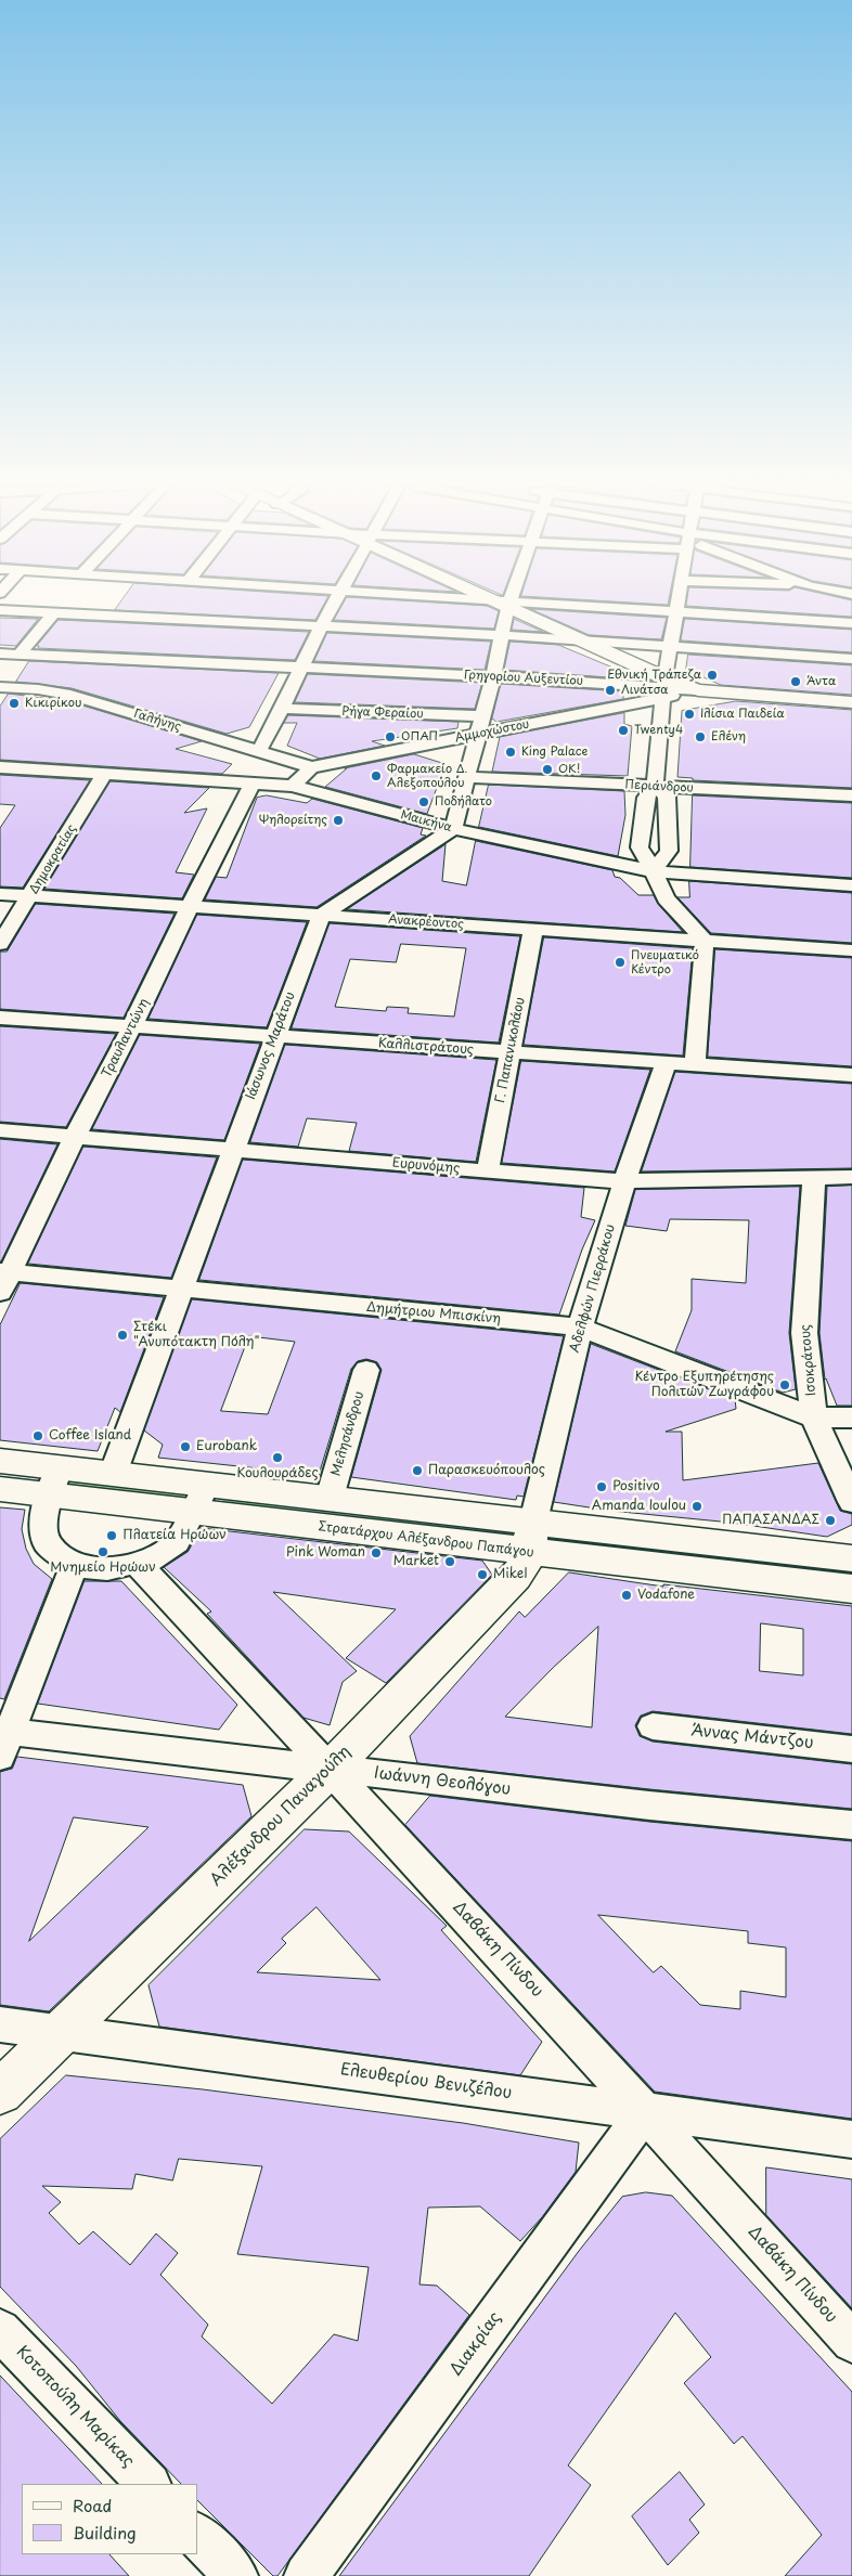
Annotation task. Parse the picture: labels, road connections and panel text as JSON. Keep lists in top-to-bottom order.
{
  "streets": {
    "street": [
      "Γρηγορίου Αυξεντίου",
      "Ρήγα Φεραίου",
      "Γαλήνης",
      "Αμμοχώστου",
      "Περιάνδρου",
      "Μαικήνα",
      "Δημοκρατίας",
      "Ανακρέοντος",
      "Τραυλαντώνη",
      "Ιάσωνος Μαράτου",
      "Καλλιστράτους",
      "Γ. Παπανικολάου",
      "Ευρυνόμης",
      "Αδελφών Πιερράκου",
      "Δημήτριου Μπισκίνη",
      "Ισοκράτους",
      "Μελησάνδρου",
      "Στρατάρχου Αλέξανδρου Παπάγου",
      "Άννας Μάντζου",
      "Ιωάννη Θεολόγου",
      "Αλέξανδρου Παναγούλη",
      "Δαβάκη Πίνδου",
      "Ελευθερίου Βενιζέλου",
      "Διακρίας",
      "Κοτοπούλη Μαρίκας"
    ]
  },
  "crossings": [
    ["Γρηγορίου Αυξεντίου", "Αμμοχώστου"],
    ["Γαλήνης", "Αμμοχώστου"],
    ["Μαικήνα", "Δημοκρατίας"],
    ["Μαικήνα", "Τραυλαντώνη"],
    ["Δημοκρατίας", "Ανακρέοντος"],
    ["Ανακρέοντος", "Τραυλαντώνη"],
    ["Ανακρέοντος", "Ιάσωνος Μαράτου"],
    ["Ανακρέοντος", "Γ. Παπανικολάου"],
    ["Τραυλαντώνη", "Καλλιστράτους"],
    ["Τραυλαντώνη", "Ευρυνόμης"],
    ["Τραυλαντώνη", "Δημήτριου Μπισκίνη"],
    ["Ιάσωνος Μαράτου", "Καλλιστράτους"],
    ["Ιάσωνος Μαράτου", "Ευρυνόμης"],
    ["Ιάσωνος Μαράτου", "Δημήτριου Μπισκίνη"],
    ["Ιάσωνος Μαράτου", "Στρατάρχου Αλέξανδρου Παπάγου"],
    ["Καλλιστράτους", "Γ. Παπανικολάου"],
    ["Καλλιστράτους", "Αδελφών Πιερράκου"],
    ["Γ. Παπανικολάου", "Ευρυνόμης"],
    ["Ευρυνόμης", "Αδελφών Πιερράκου"],
    ["Ευρυνόμης", "Ισοκράτους"],
    ["Αδελφών Πιερράκου", "Δημήτριου Μπισκίνη"],
    ["Αδελφών Πιερράκου", "Στρατάρχου Αλέξανδρου Παπάγου"],
    ["Αδελφών Πιερράκου", "Αλέξανδρου Παναγούλη"],
    ["Δημήτριου Μπισκίνη", "Ισοκράτους"],
    ["Μελησάνδρου", "Στρατάρχου Αλέξανδρου Παπάγου"],
    ["Στρατάρχου Αλέξανδρου Παπάγου", "Αλέξανδρου Παναγούλη"],
    ["Ιωάννη Θεολόγου", "Αλέξανδρου Παναγούλη"],
    ["Ιωάννη Θεολόγου", "Δαβάκη Πίνδου"],
    ["Αλέξανδρου Παναγούλη", "Δαβάκη Πίνδου"],
    ["Αλέξανδρου Παναγούλη", "Ελευθερίου Βενιζέλου"],
    ["Δαβάκη Πίνδου", "Ελευθερίου Βενιζέλου"],
    ["Δαβάκη Πίνδου", "Διακρίας"],
    ["Ελευθερίου Βενιζέλου", "Διακρίας"]
  ],
  "places": [
    "Εθνική Τράπεζα",
    "Άντα",
    "Λινάτσα",
    "Κικιρίκου",
    "Ιλίσια Παιδεία",
    "Twenty4",
    "ΟΠΑΠ",
    "Ελένη",
    "King Palace",
    "ΟΚ!",
    "Φαρμακείο Δ. Αλεξοπούλου",
    "Ποδήλατο",
    "Ψηλορείτης",
    "Πνευματικό Κέντρο",
    "Στέκι \"Ανυπότακτη Πόλη\"",
    "Κέντρο Εξυπηρέτησης Πολιτών Ζωγράφου",
    "Coffee Island",
    "Eurobank",
    "Κουλουράδες",
    "Παρασκευόπουλος",
    "Positivo",
    "Amanda loulou",
    "ΠΑΠΑΣΑΝΔΑΣ",
    "Πλατεία Ηρώων",
    "Μνημείο Ηρώων",
    "Pink Woman",
    "Market",
    "Mikel",
    "Vodafone"
  ],
  "legend": ["Road", "Building"]
}
